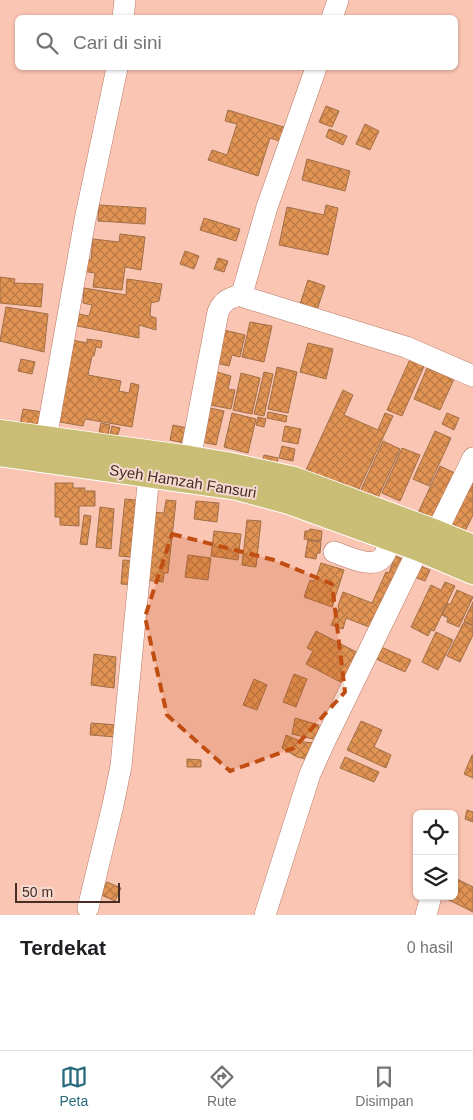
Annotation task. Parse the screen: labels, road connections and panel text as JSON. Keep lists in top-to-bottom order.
{
  "streets": {
    "main road": ["Syeh Hamzah Fansuri"]
  },
  "scale_bar": "50 m",
  "page": {
    "search": "Cari di sini",
    "scale": "50 m",
    "heading": ["Terdekat", "0 hasil"],
    "nav": ["Peta", "Rute", "Disimpan"]
  }
}
